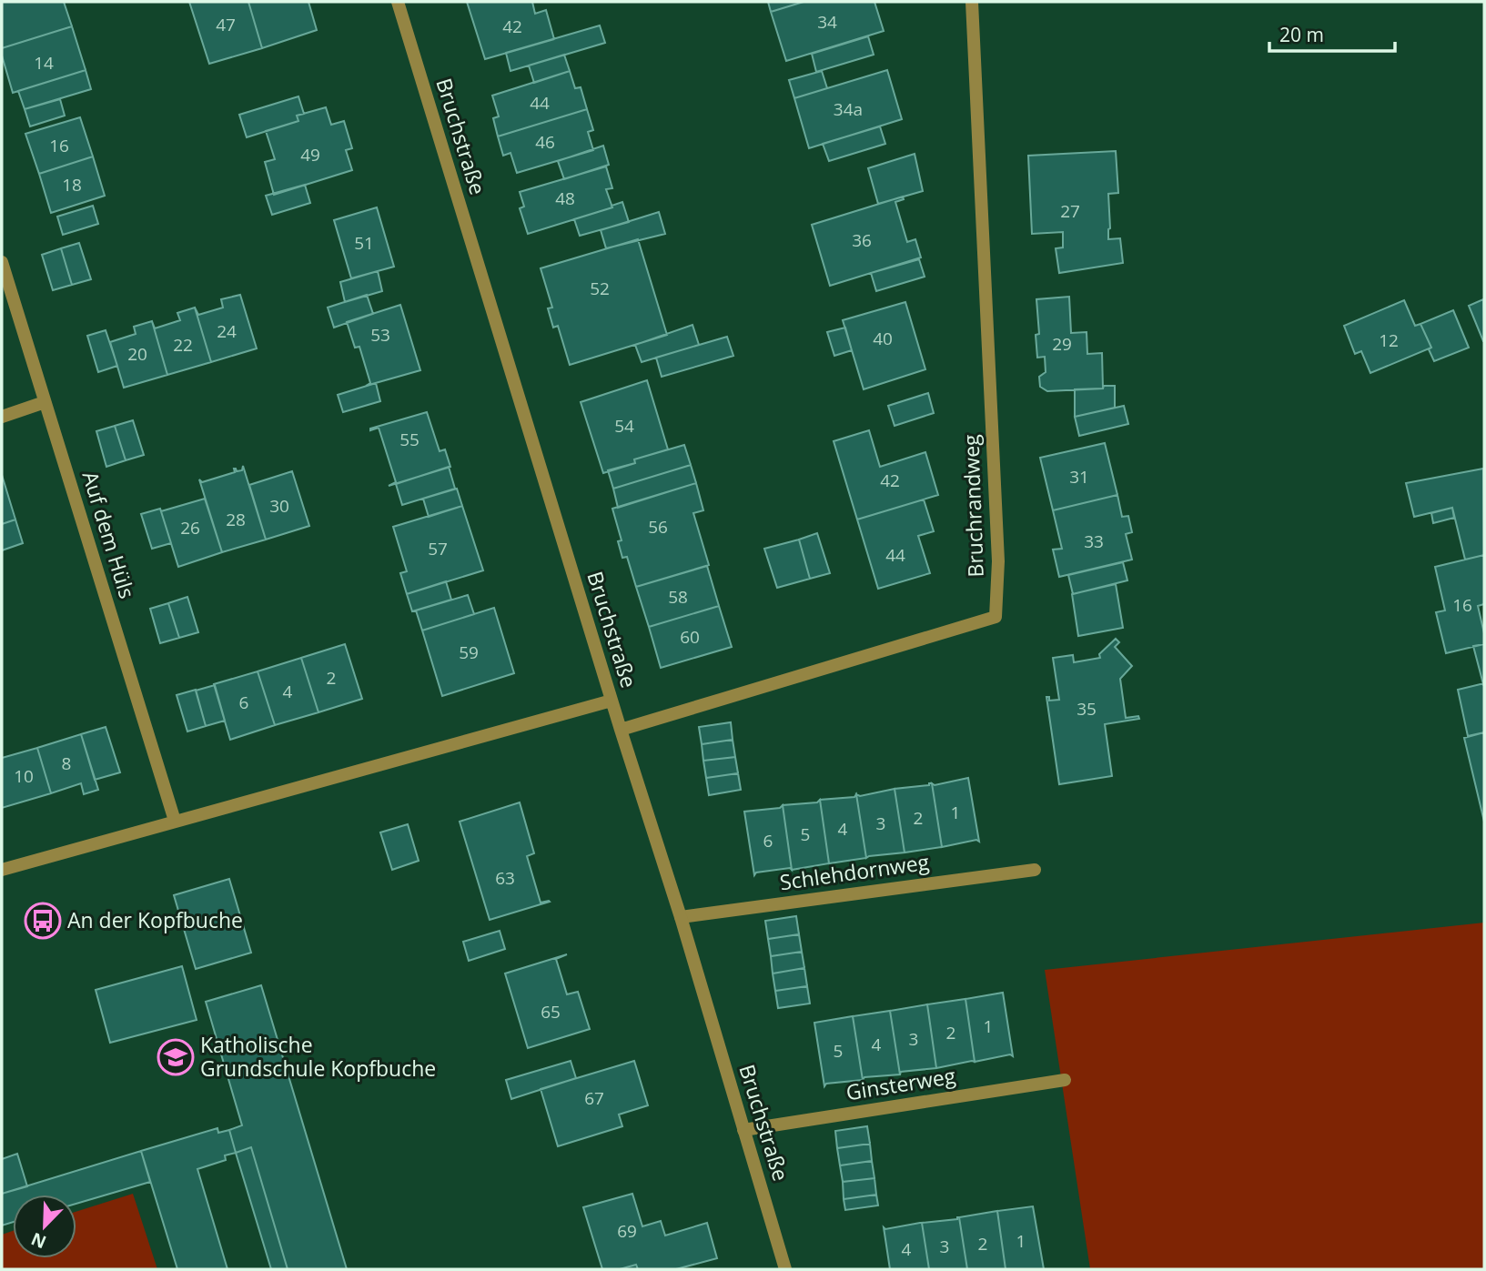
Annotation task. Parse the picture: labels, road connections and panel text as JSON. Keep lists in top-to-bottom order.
{
  "streets": {
    "street": [
      "Bruchstraße",
      "Bruchrandweg",
      "Auf dem Hüls",
      "Schlehdornweg",
      "Ginsterweg"
    ]
  },
  "crossings": [
    ["Bruchstraße", "Bruchrandweg"],
    ["Bruchstraße", "Schlehdornweg"],
    ["Bruchstraße", "Ginsterweg"]
  ],
  "places": {
    "bus stop": ["An der Kopfbuche"],
    "school or university": ["Katholische Grundschule Kopfbuche"]
  },
  "house_numbers": [
    "34",
    "47",
    "42",
    "14",
    "44",
    "34a",
    "46",
    "16",
    "49",
    "18",
    "48",
    "27",
    "36",
    "51",
    "52",
    "24",
    "53",
    "40",
    "12",
    "29",
    "22",
    "20",
    "54",
    "55",
    "31",
    "42",
    "30",
    "28",
    "56",
    "26",
    "33",
    "57",
    "44",
    "58",
    "16",
    "60",
    "59",
    "2",
    "4",
    "6",
    "35",
    "8",
    "10",
    "1",
    "2",
    "3",
    "4",
    "5",
    "6",
    "63",
    "65",
    "1",
    "2",
    "3",
    "4",
    "5",
    "67",
    "69",
    "1",
    "2",
    "3",
    "4"
  ],
  "scale_bar": "20 m",
  "north": "bottom left"
}
